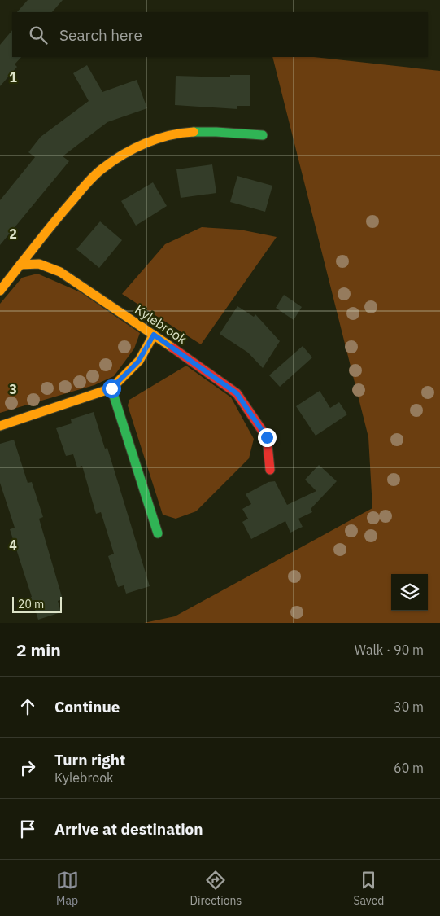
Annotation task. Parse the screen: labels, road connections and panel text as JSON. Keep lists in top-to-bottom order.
{
  "streets": {
    "street": ["Kylebrook"]
  },
  "scale_bar": "20 m",
  "page": {
    "search": "Search here",
    "scale": "20 m",
    "heading": ["2 min", "Walk · 90 m"],
    "list": [
      ["Continue", "30 m"],
      ["Turn right", "Kylebrook", "60 m"],
      "Arrive at destination"
    ],
    "nav": ["Map", "Directions", "Saved"]
  },
  "grid": {
    "rows": [
      "1",
      "2",
      "3",
      "4"
    ]
  }
}
